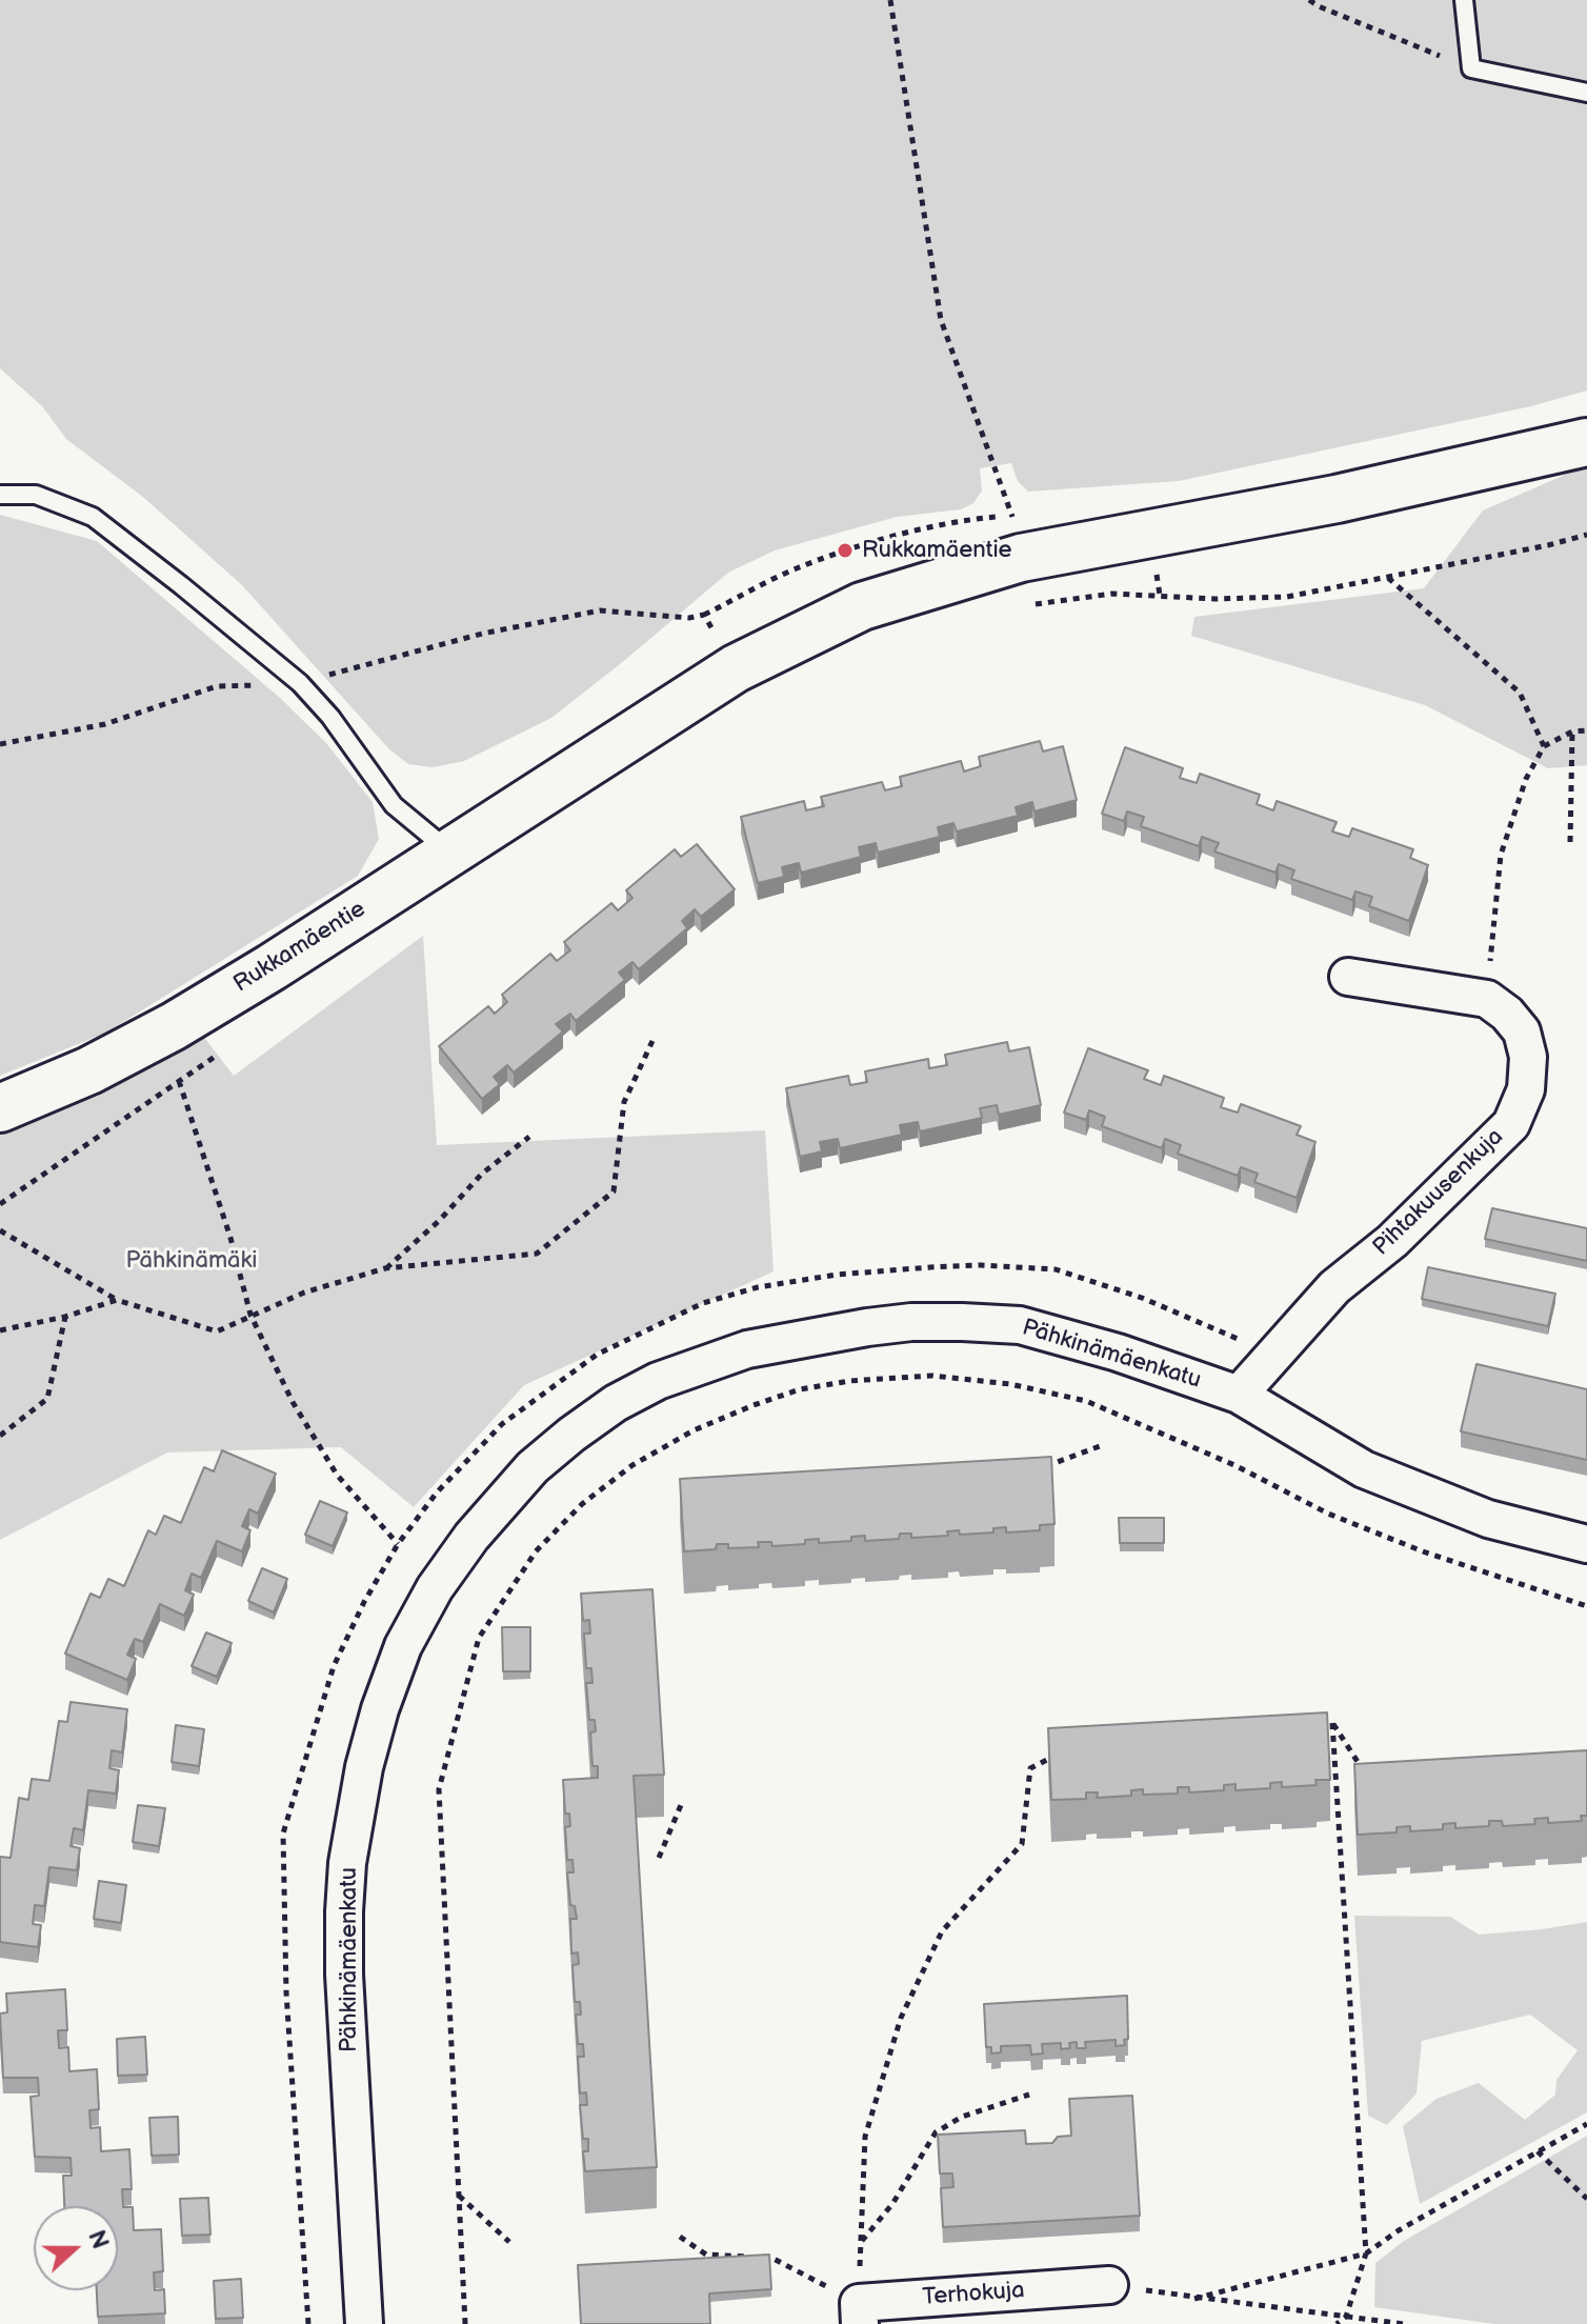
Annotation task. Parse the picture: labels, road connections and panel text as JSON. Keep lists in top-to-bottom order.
{
  "streets": {
    "main road": ["Rukkamäentie"],
    "street": ["Pihtakuusenkuja", "Pähkinämäenkatu", "Terhokuja"]
  },
  "crossings": [
    ["Pihtakuusenkuja", "Pähkinämäenkatu"]
  ],
  "parks": ["Pähkinämäki"],
  "places": ["Rukkamäentie"],
  "north": "right"
}
